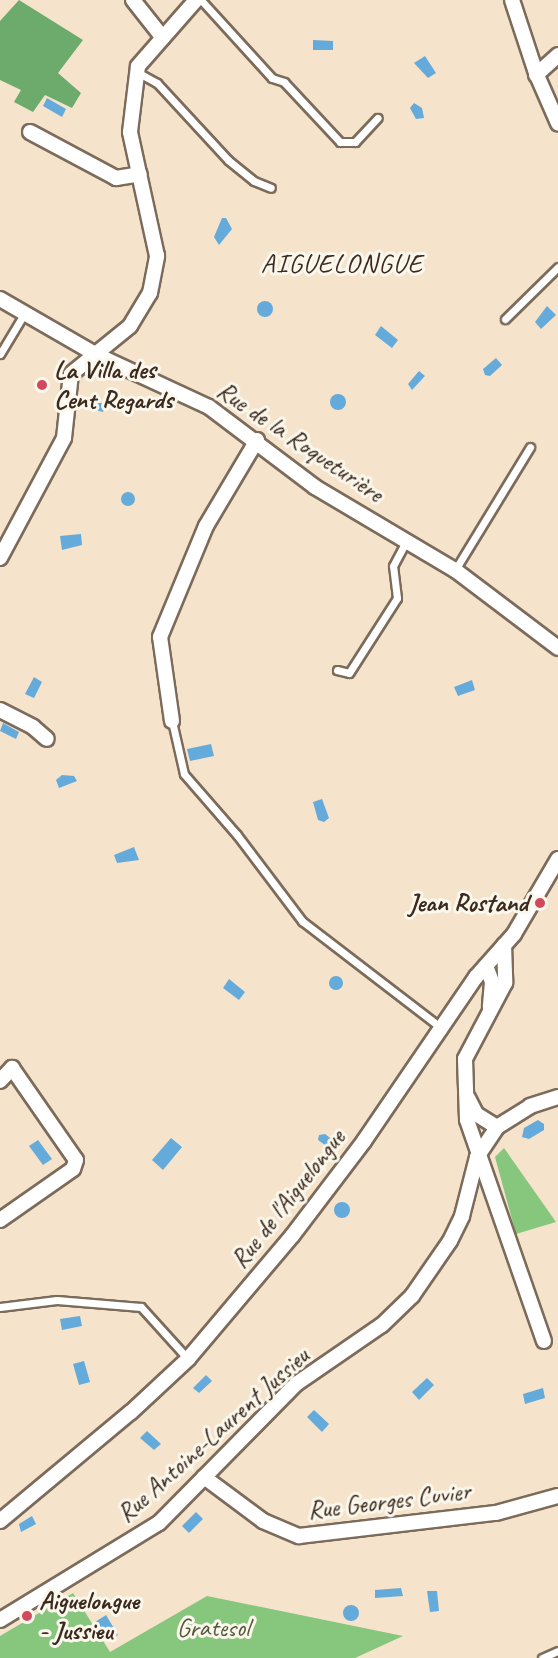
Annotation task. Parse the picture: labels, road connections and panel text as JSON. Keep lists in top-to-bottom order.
{
  "streets": {
    "street": [
      "Rue de la Roqueturière",
      "Rue de l'Aiguelongue",
      "Rue Antoine-Laurent Jussieu",
      "Rue Georges Cuvier"
    ]
  },
  "crossings": [
    ["Rue Antoine-Laurent Jussieu", "Rue Georges Cuvier"]
  ],
  "districts": ["AIGUELONGUE"],
  "parks": ["Gratesol"],
  "places": ["La Villa des Cent Regards", "Jean Rostand", "Aiguelongue - Jussieu"]
}
